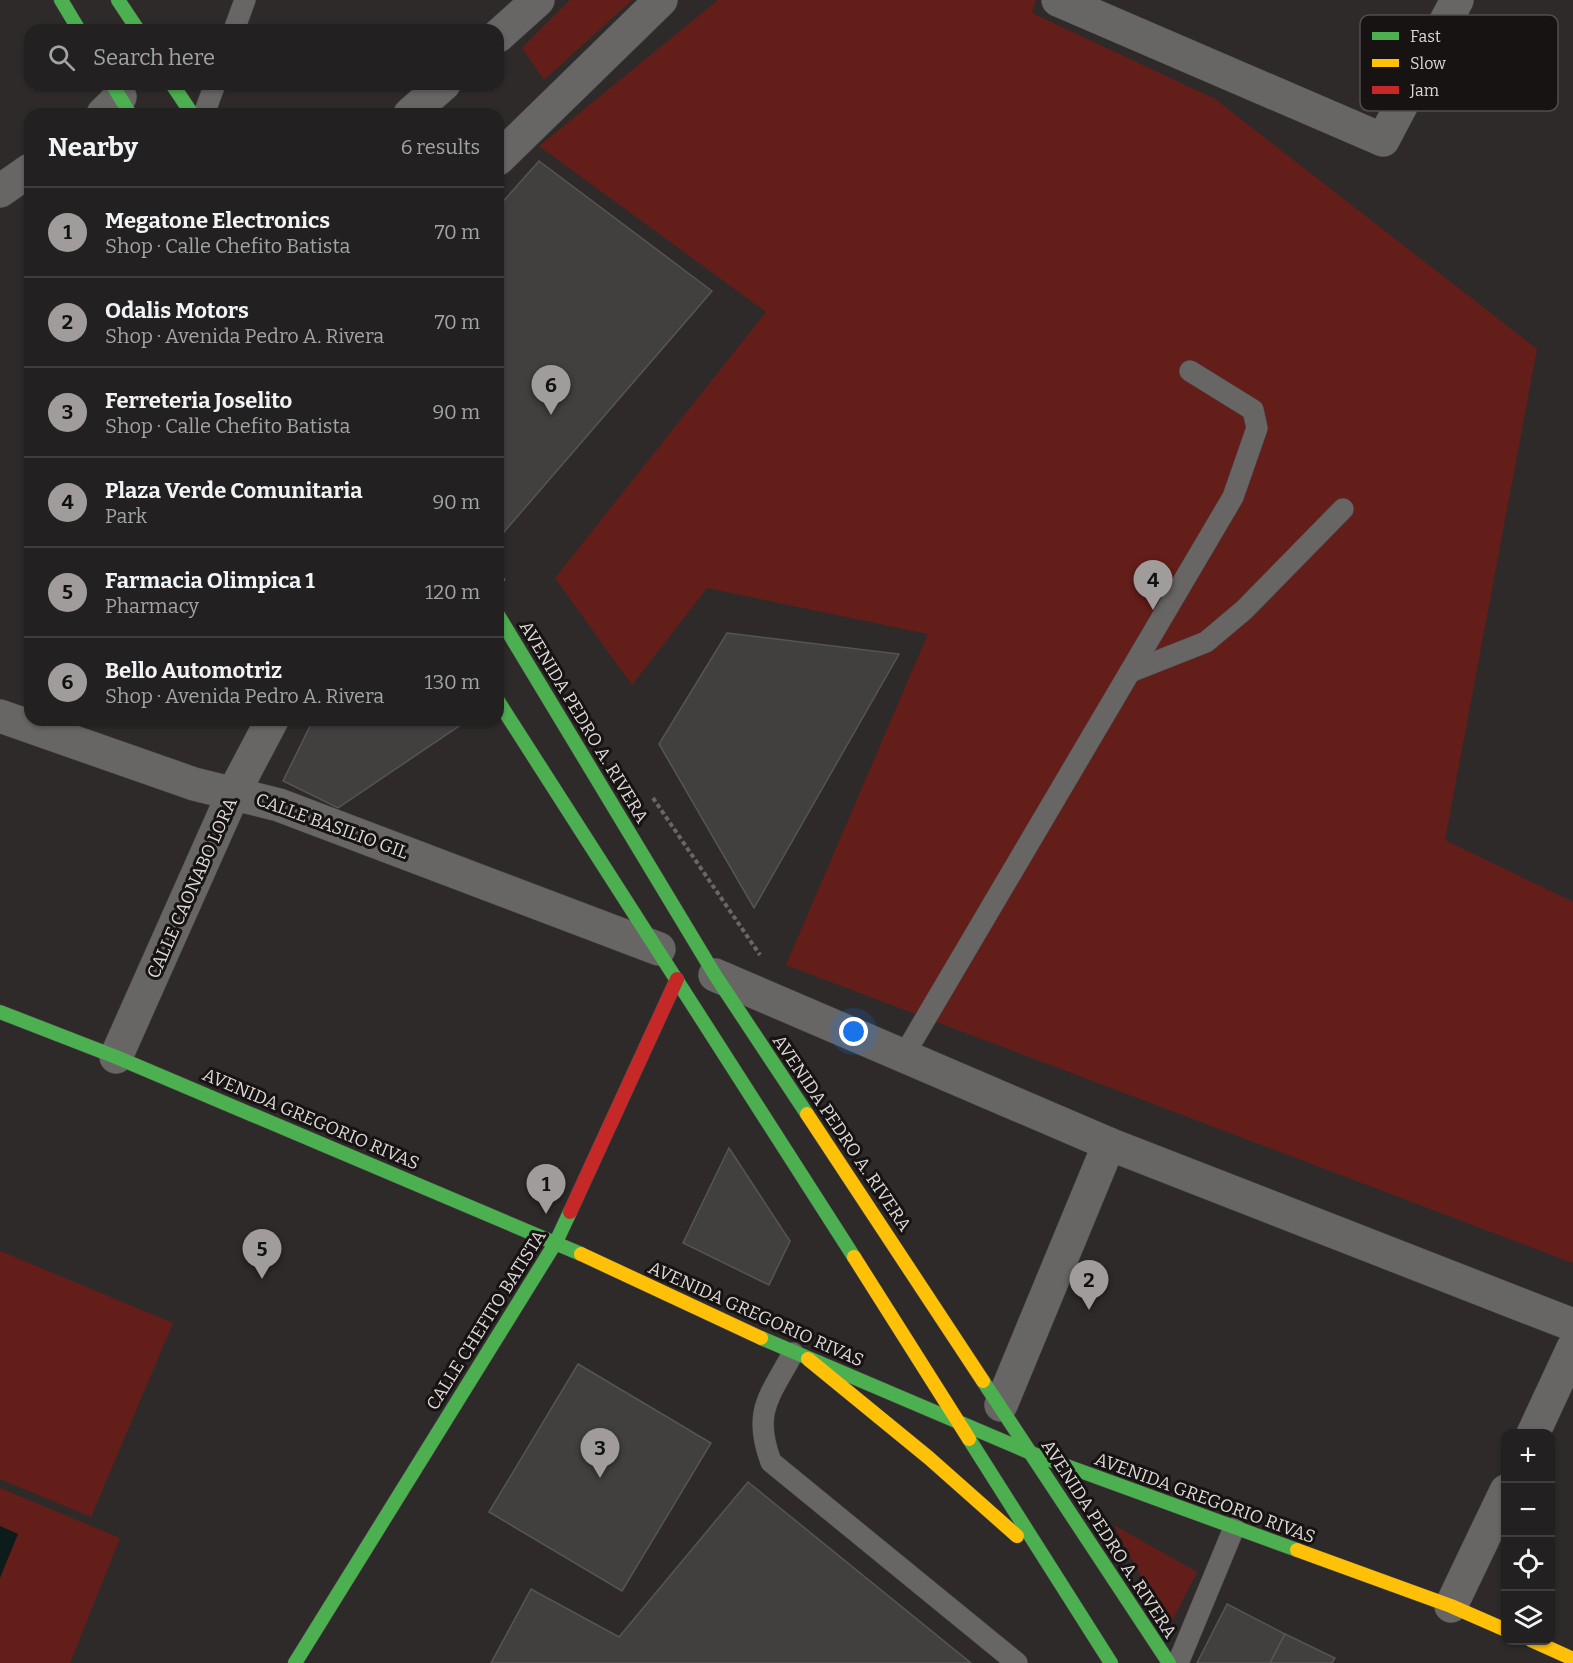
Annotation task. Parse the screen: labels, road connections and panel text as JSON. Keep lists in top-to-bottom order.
{
  "streets": {
    "main road": ["AVENIDA PEDRO A. RIVERA", "AVENIDA GREGORIO RIVAS", "CALLE CHEFITO BATISTA"],
    "street": ["CALLE BASILIO GIL", "CALLE CAONABO LORA"]
  },
  "crossings": [
    ["AVENIDA PEDRO A. RIVERA", "AVENIDA GREGORIO RIVAS"],
    ["CALLE BASILIO GIL", "CALLE CAONABO LORA"],
    ["CALLE CAONABO LORA", "AVENIDA GREGORIO RIVAS"],
    ["AVENIDA GREGORIO RIVAS", "CALLE CHEFITO BATISTA"]
  ],
  "legend": ["Fast", "Slow", "Jam"],
  "page": {
    "search": "Search here",
    "heading": ["Nearby", "6 results"],
    "list": [
      {
        "mark": "1",
        "name": "Megatone Electronics",
        "note": "Shop · Calle Chefito Batista",
        "value": "70 m"
      },
      {
        "mark": "2",
        "name": "Odalis Motors",
        "note": "Shop · Avenida Pedro A. Rivera",
        "value": "70 m"
      },
      {
        "mark": "3",
        "name": "Ferreteria Joselito",
        "note": "Shop · Calle Chefito Batista",
        "value": "90 m"
      },
      {
        "mark": "4",
        "name": "Plaza Verde Comunitaria",
        "note": "Park",
        "value": "90 m"
      },
      {
        "mark": "5",
        "name": "Farmacia Olimpica 1",
        "note": "Pharmacy",
        "value": "120 m"
      },
      {
        "mark": "6",
        "name": "Bello Automotriz",
        "note": "Shop · Avenida Pedro A. Rivera",
        "value": "130 m"
      }
    ],
    "pins": [
      "6",
      "4",
      "1",
      "5",
      "2",
      "3"
    ],
    "map_buttons": ["+", "−"]
  }
}
